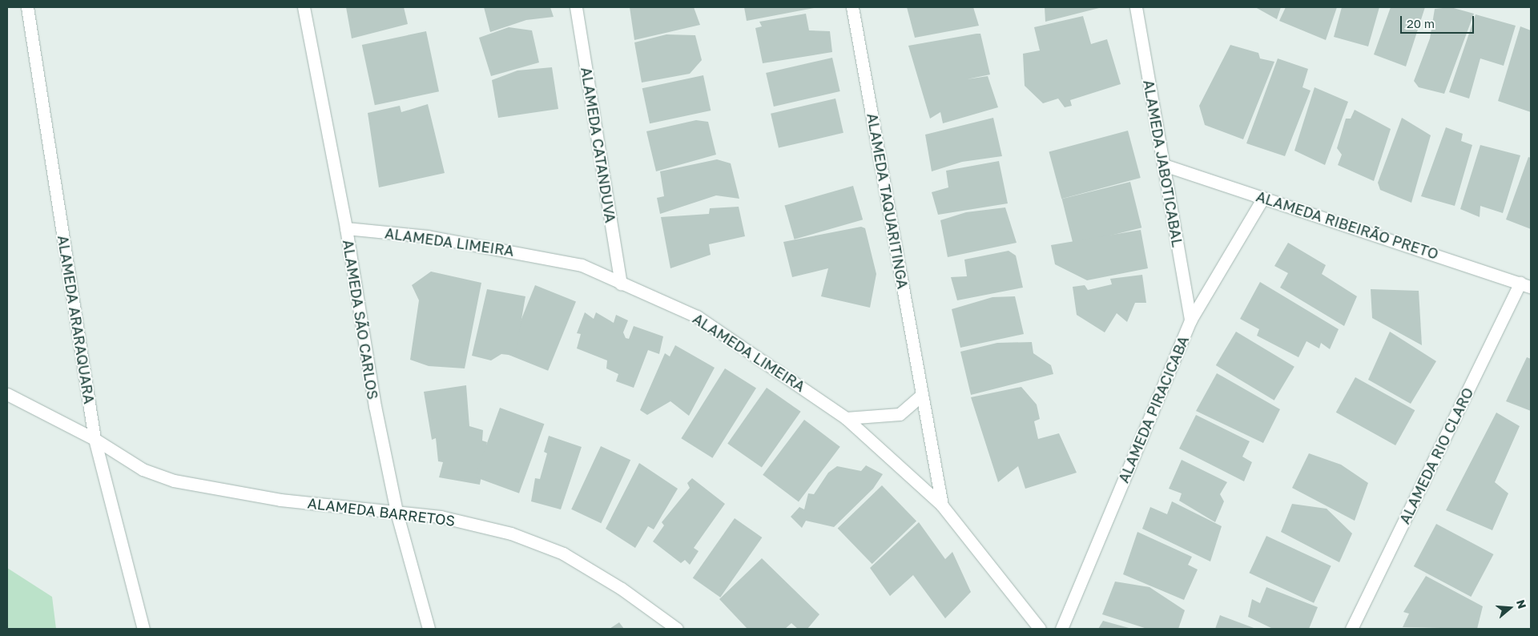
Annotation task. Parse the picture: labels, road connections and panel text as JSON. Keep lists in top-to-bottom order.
{
  "streets": {
    "street": [
      "ALAMEDA CATANDUVA",
      "ALAMEDA JABOTICABAL",
      "ALAMEDA TAQUARITINGA",
      "ALAMEDA RIBEIRÃO PRETO",
      "ALAMEDA LIMEIRA",
      "ALAMEDA ARARAQUARA",
      "ALAMEDA SÃO CARLOS",
      "ALAMEDA PIRACICABA",
      "ALAMEDA RIO CLARO",
      "ALAMEDA BARRETOS"
    ]
  },
  "crossings": [
    ["ALAMEDA CATANDUVA", "ALAMEDA LIMEIRA"],
    ["ALAMEDA JABOTICABAL", "ALAMEDA RIBEIRÃO PRETO"],
    ["ALAMEDA JABOTICABAL", "ALAMEDA PIRACICABA"],
    ["ALAMEDA TAQUARITINGA", "ALAMEDA LIMEIRA"],
    ["ALAMEDA RIBEIRÃO PRETO", "ALAMEDA PIRACICABA"],
    ["ALAMEDA RIBEIRÃO PRETO", "ALAMEDA RIO CLARO"],
    ["ALAMEDA LIMEIRA", "ALAMEDA SÃO CARLOS"],
    ["ALAMEDA ARARAQUARA", "ALAMEDA BARRETOS"],
    ["ALAMEDA SÃO CARLOS", "ALAMEDA BARRETOS"]
  ],
  "scale_bar": "20 m",
  "north": "right"
}
